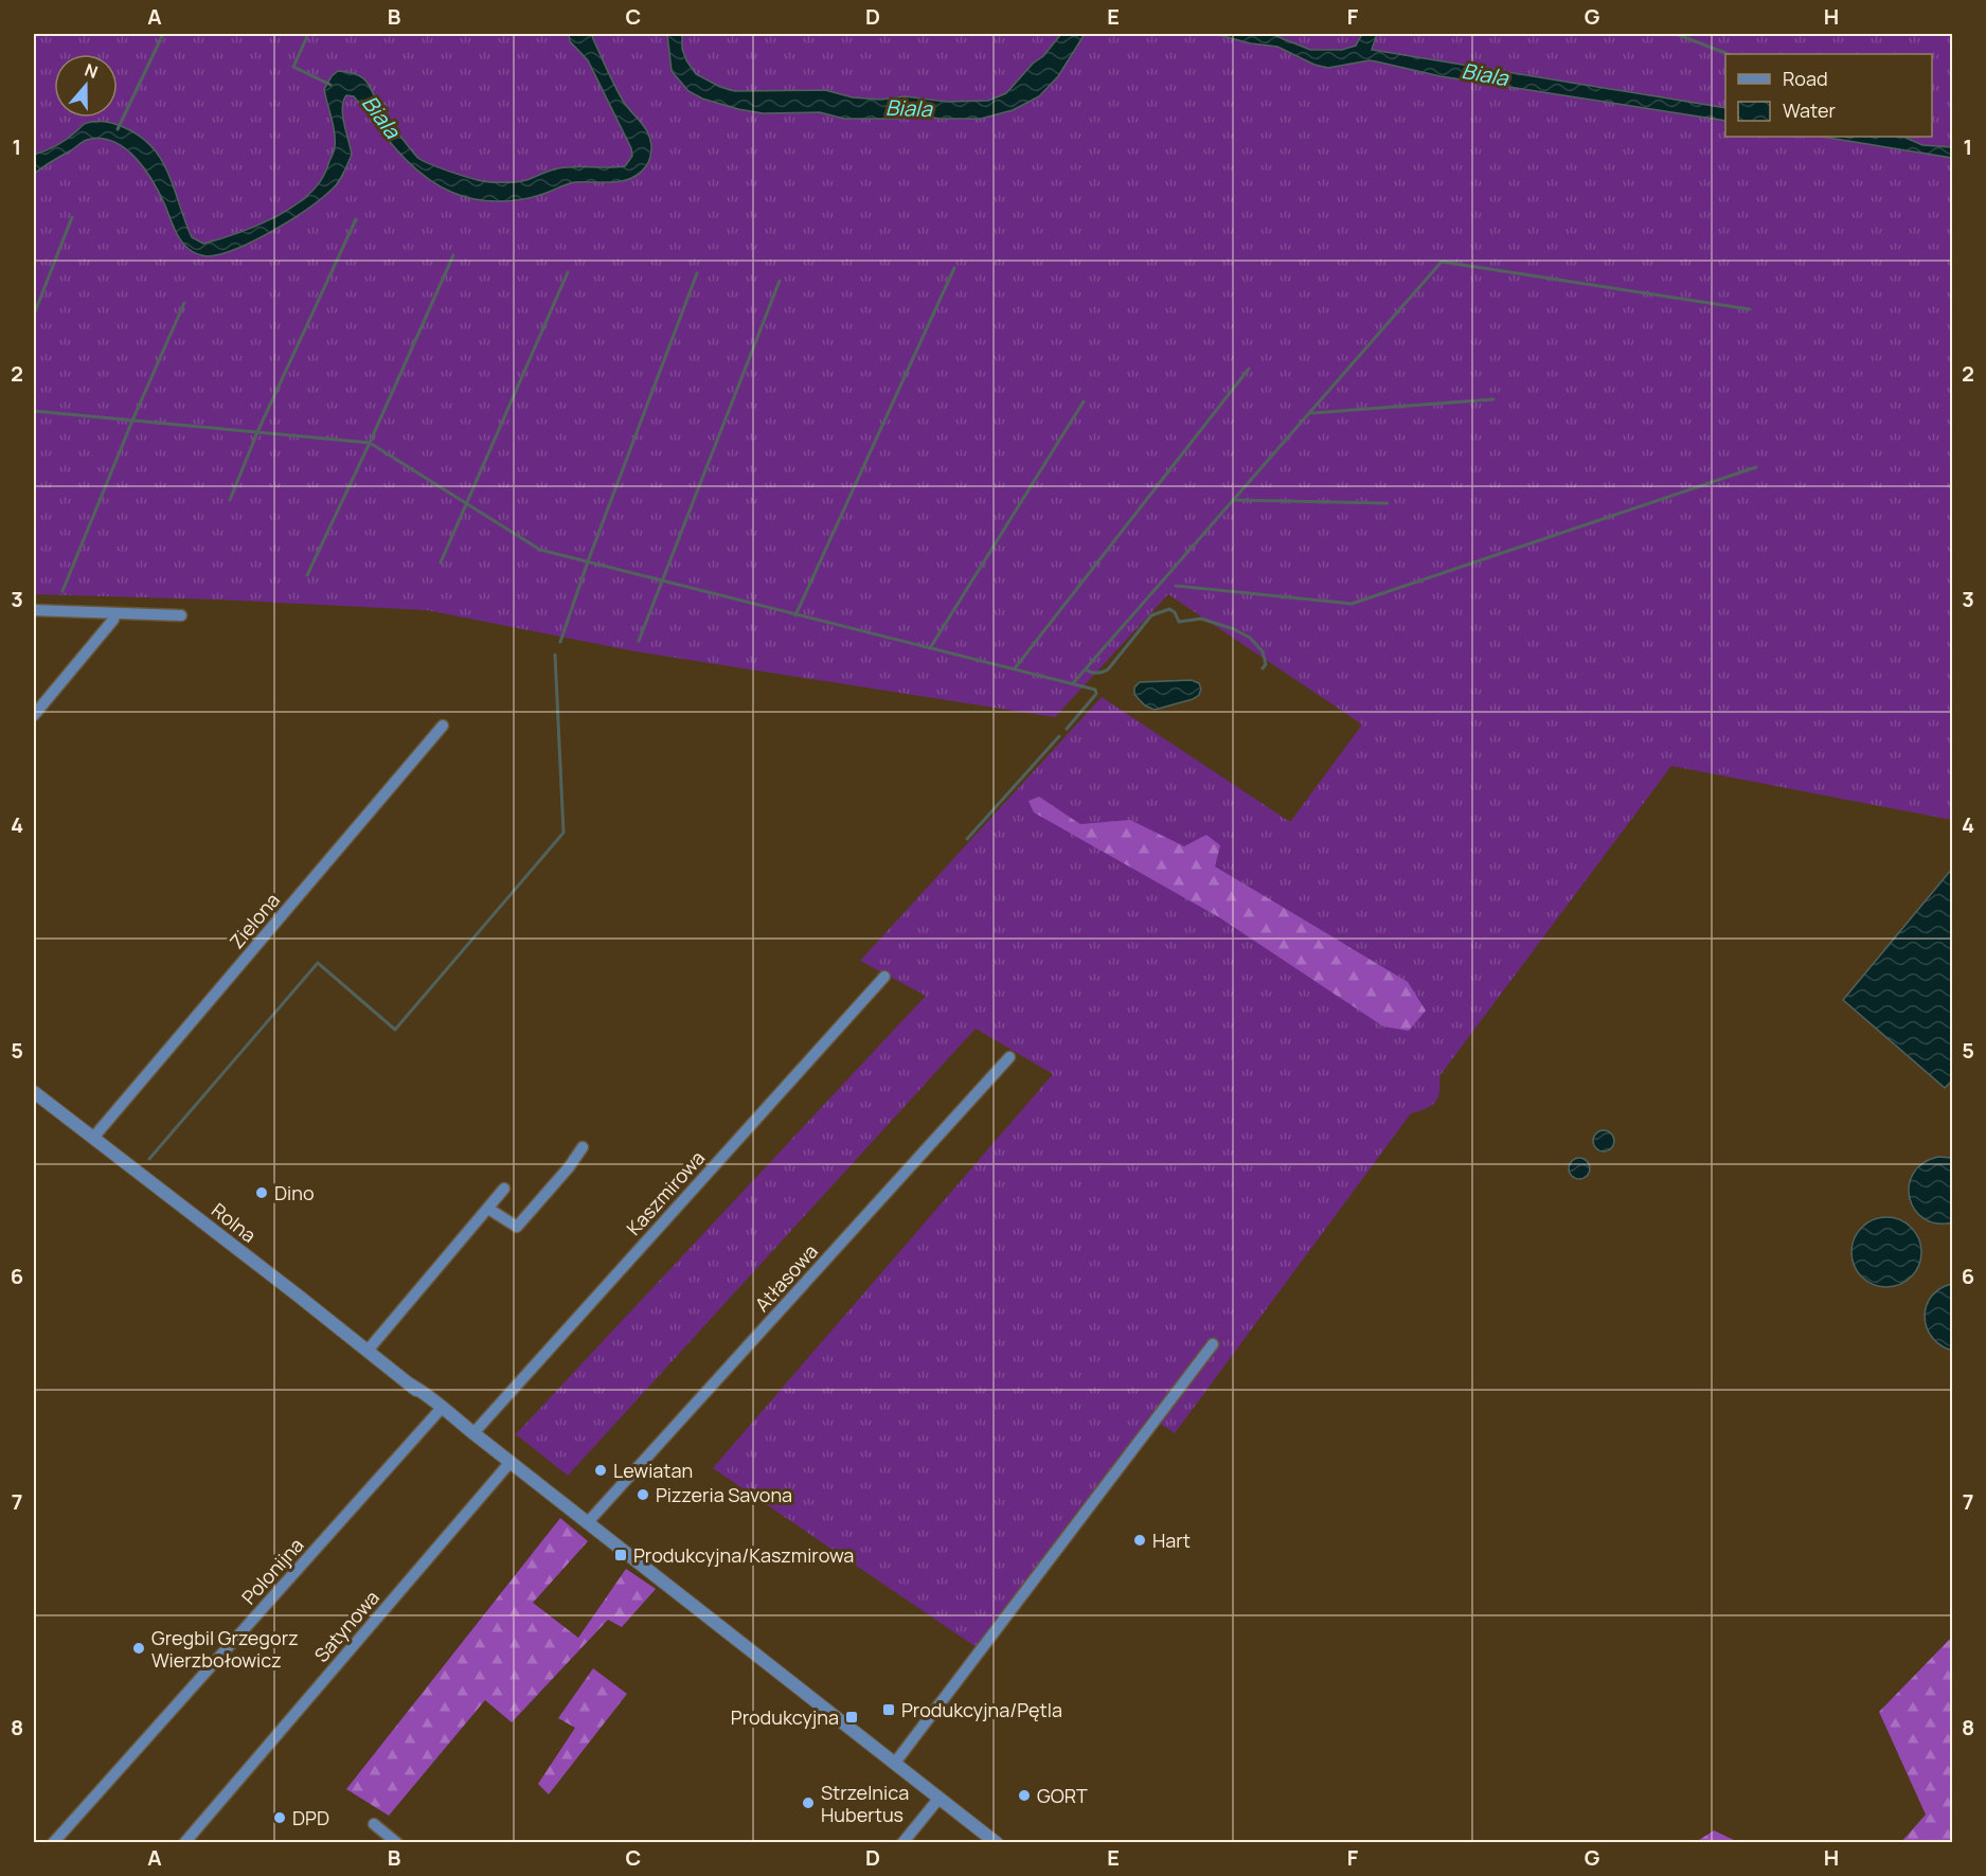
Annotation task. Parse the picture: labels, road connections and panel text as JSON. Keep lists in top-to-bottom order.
{
  "streets": {
    "street": [
      "Zielona",
      "Kaszmirowa",
      "Rolna",
      "Atłasowa",
      "Polonijna",
      "Satynowa"
    ]
  },
  "crossings": [
    ["Zielona", "Rolna"],
    ["Rolna", "Polonijna"]
  ],
  "water": ["Biala"],
  "places": {
    "other": [
      "Dino",
      "Lewiatan",
      "Pizzeria Savona",
      "Hart",
      "Gregbil Grzegorz Wierzbołowicz",
      "GORT",
      "Strzelnica Hubertus",
      "DPD"
    ],
    "transit": ["Produkcyjna/Kaszmirowa", "Produkcyjna/Pętla", "Produkcyjna"]
  },
  "legend": ["Road", "Water"],
  "north": "top",
  "grid": {
    "columns": [
      "A",
      "B",
      "C",
      "D",
      "E",
      "F",
      "G",
      "H"
    ],
    "rows": [
      "1",
      "2",
      "3",
      "4",
      "5",
      "6",
      "7",
      "8"
    ]
  }
}
